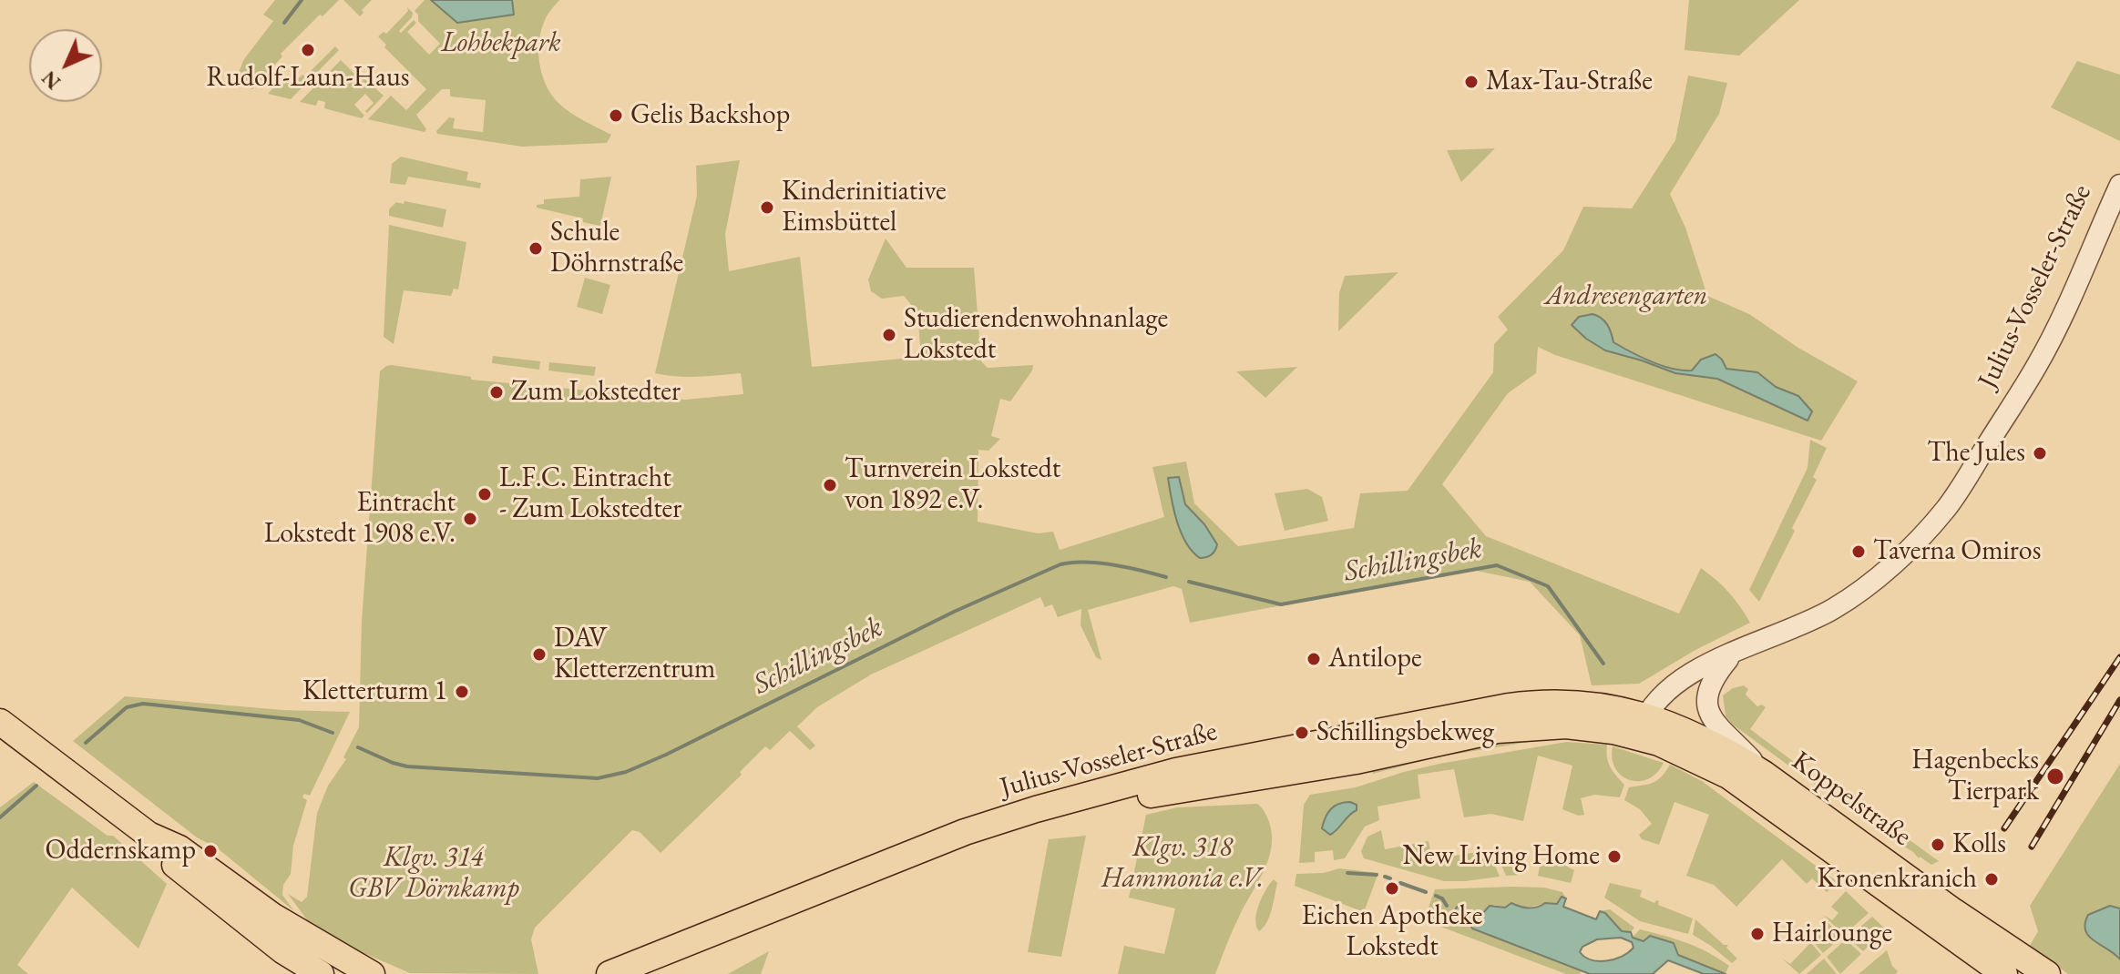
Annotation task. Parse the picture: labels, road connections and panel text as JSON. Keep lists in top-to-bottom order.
{
  "streets": {
    "main road": ["Julius-Vosseler-Straße", "Koppelstraße"]
  },
  "crossings": [
    ["Julius-Vosseler-Straße", "Koppelstraße"]
  ],
  "water": ["Schillingsbek"],
  "parks": [
    "Lohbekpark",
    "Andresengarten",
    "Klgv. 318 Hammonia e.V.",
    "Klgv. 314 GBV Dörnkamp"
  ],
  "places": [
    "Rudolf-Laun-Haus",
    "Max-Tau-Straße",
    "Gelis Backshop",
    "Kinderinitiative Eimsbüttel",
    "Schule Döhrnstraße",
    "Studierendenwohnanlage Lokstedt",
    "Zum Lokstedter",
    "The Jules",
    "Turnverein Lokstedt von 1892 e.V.",
    "L.F.C. Eintracht - Zum Lokstedter",
    "Eintracht Lokstedt 1908 e.V.",
    "Taverna Omiros",
    "DAV Kletterzentrum",
    "Antilope",
    "Kletterturm 1",
    "Schillingsbekweg",
    "Hagenbecks Tierpark",
    "Kolls",
    "Oddernskamp",
    "New Living Home",
    "Kronenkranich",
    "Eichen Apotheke Lokstedt",
    "Hairlounge"
  ],
  "north": "bottom left"
}
